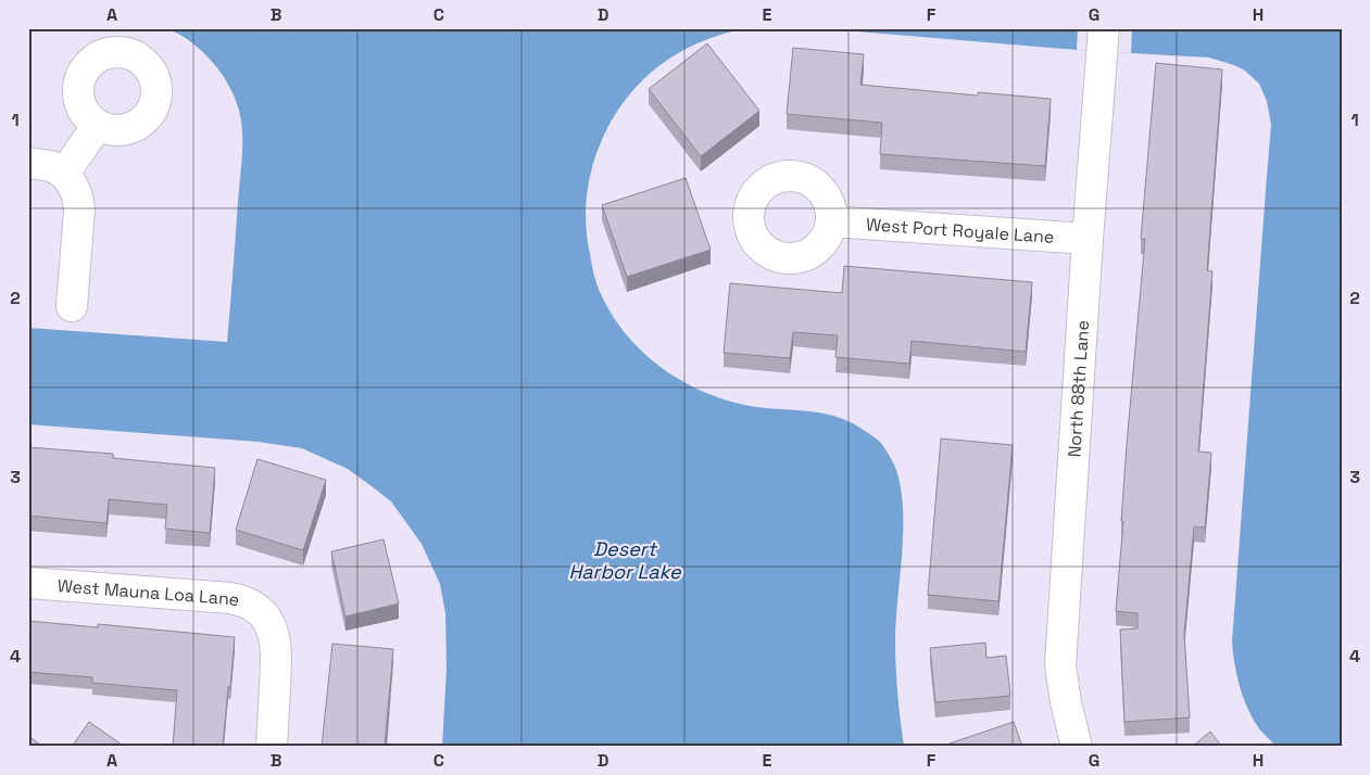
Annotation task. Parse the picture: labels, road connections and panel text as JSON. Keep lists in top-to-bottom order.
{
  "streets": {
    "street": ["West Port Royale Lane", "North 88th Lane", "West Mauna Loa Lane"]
  },
  "crossings": [
    ["West Port Royale Lane", "North 88th Lane"]
  ],
  "water": ["Desert Harbor Lake"],
  "grid": {
    "columns": [
      "A",
      "B",
      "C",
      "D",
      "E",
      "F",
      "G",
      "H"
    ],
    "rows": [
      "1",
      "2",
      "3",
      "4"
    ]
  }
}
